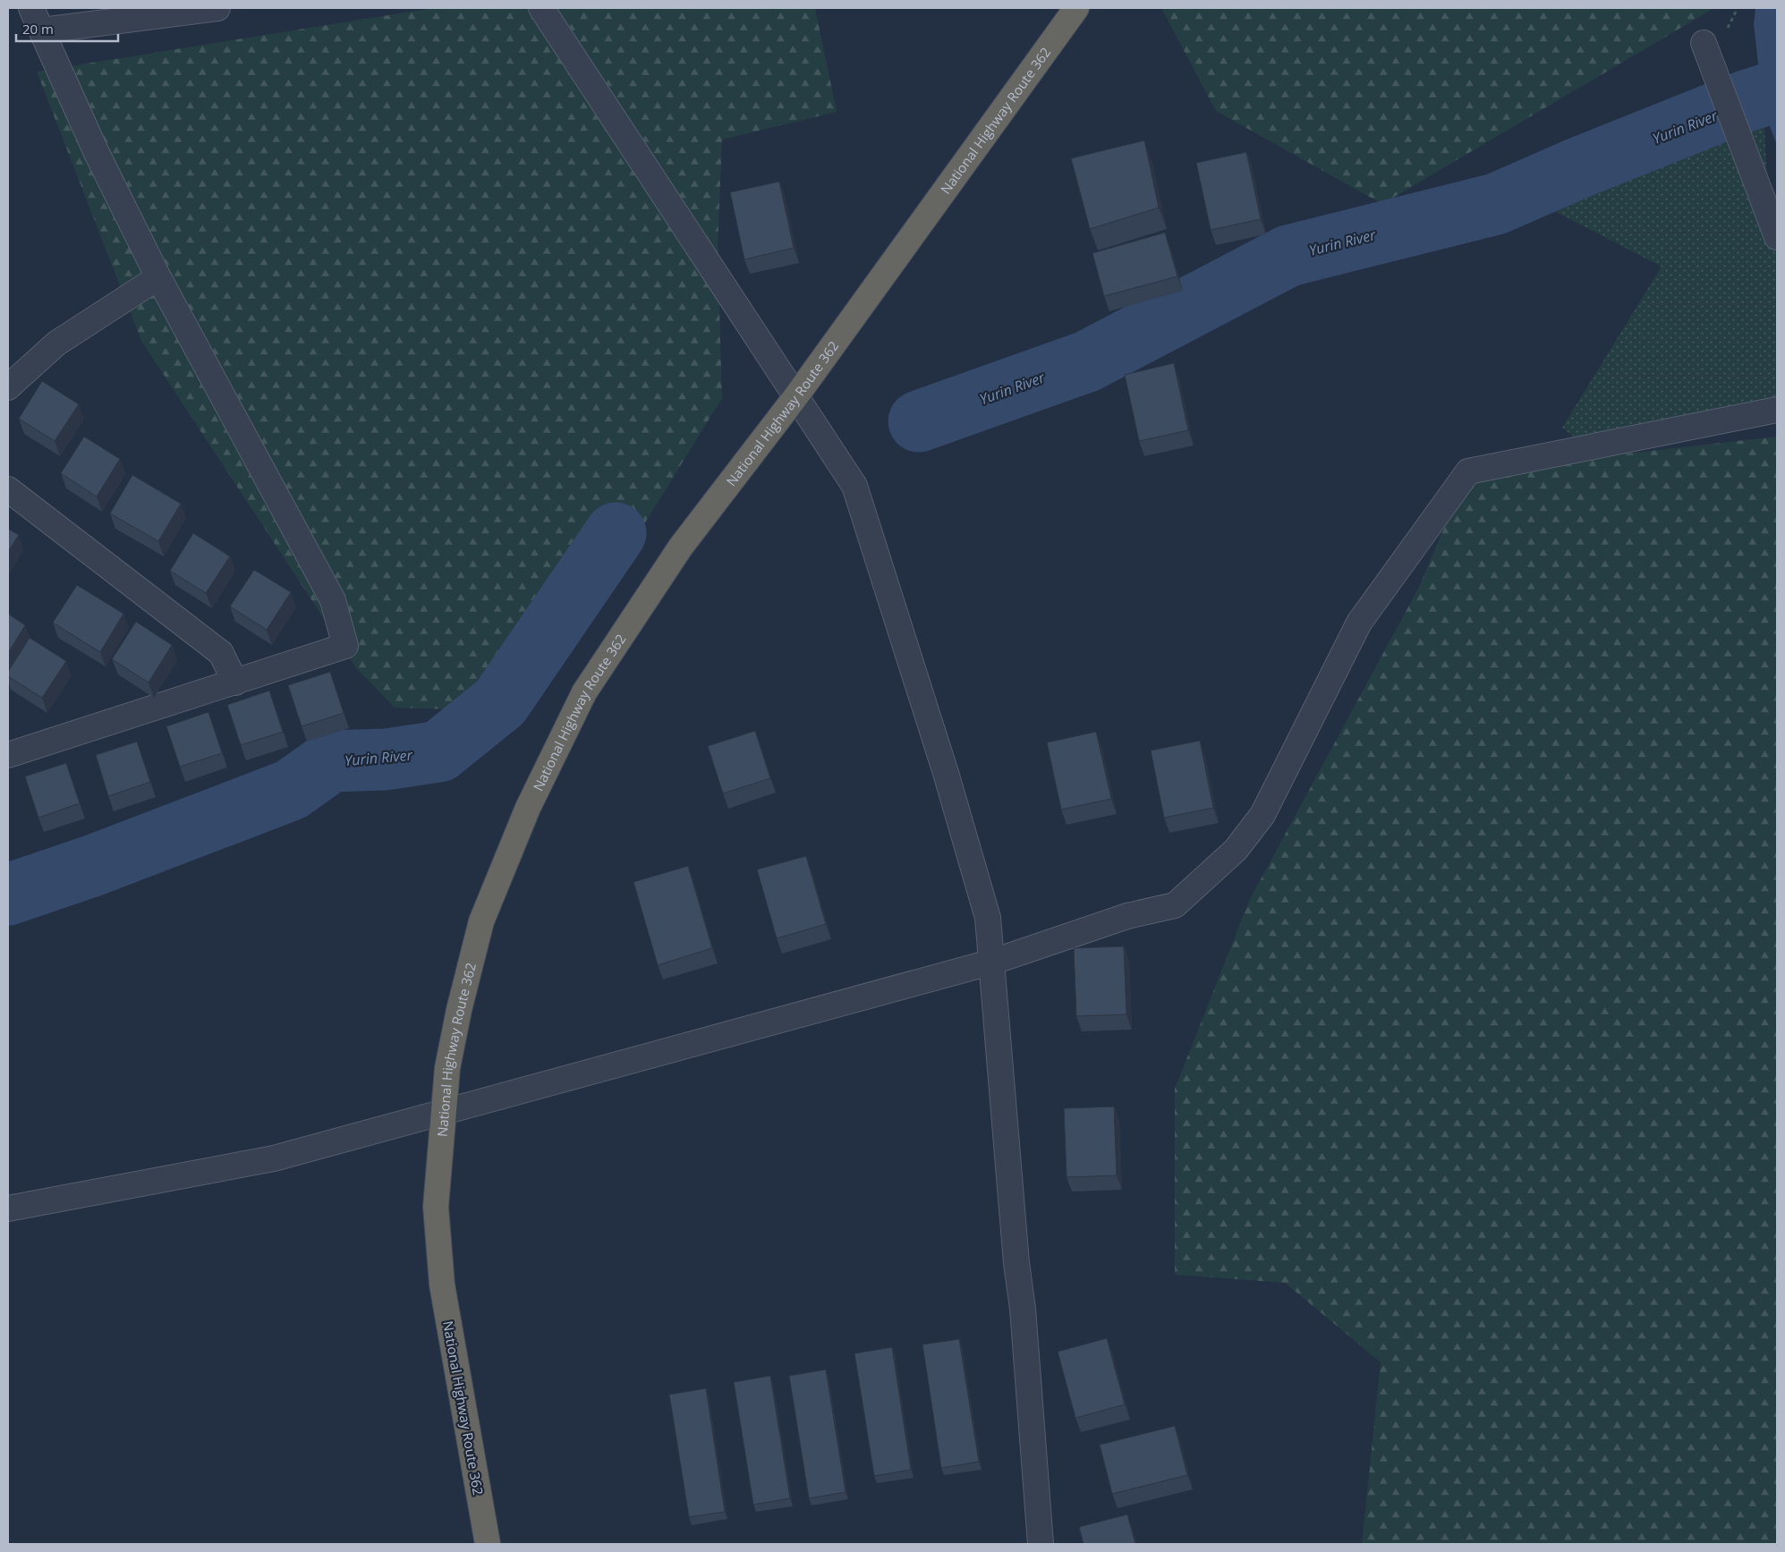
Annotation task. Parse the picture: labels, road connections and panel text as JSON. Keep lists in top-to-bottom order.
{
  "streets": {
    "highway": ["National Highway Route 362"]
  },
  "water": ["Yurin River"],
  "scale_bar": "20 m"
}
